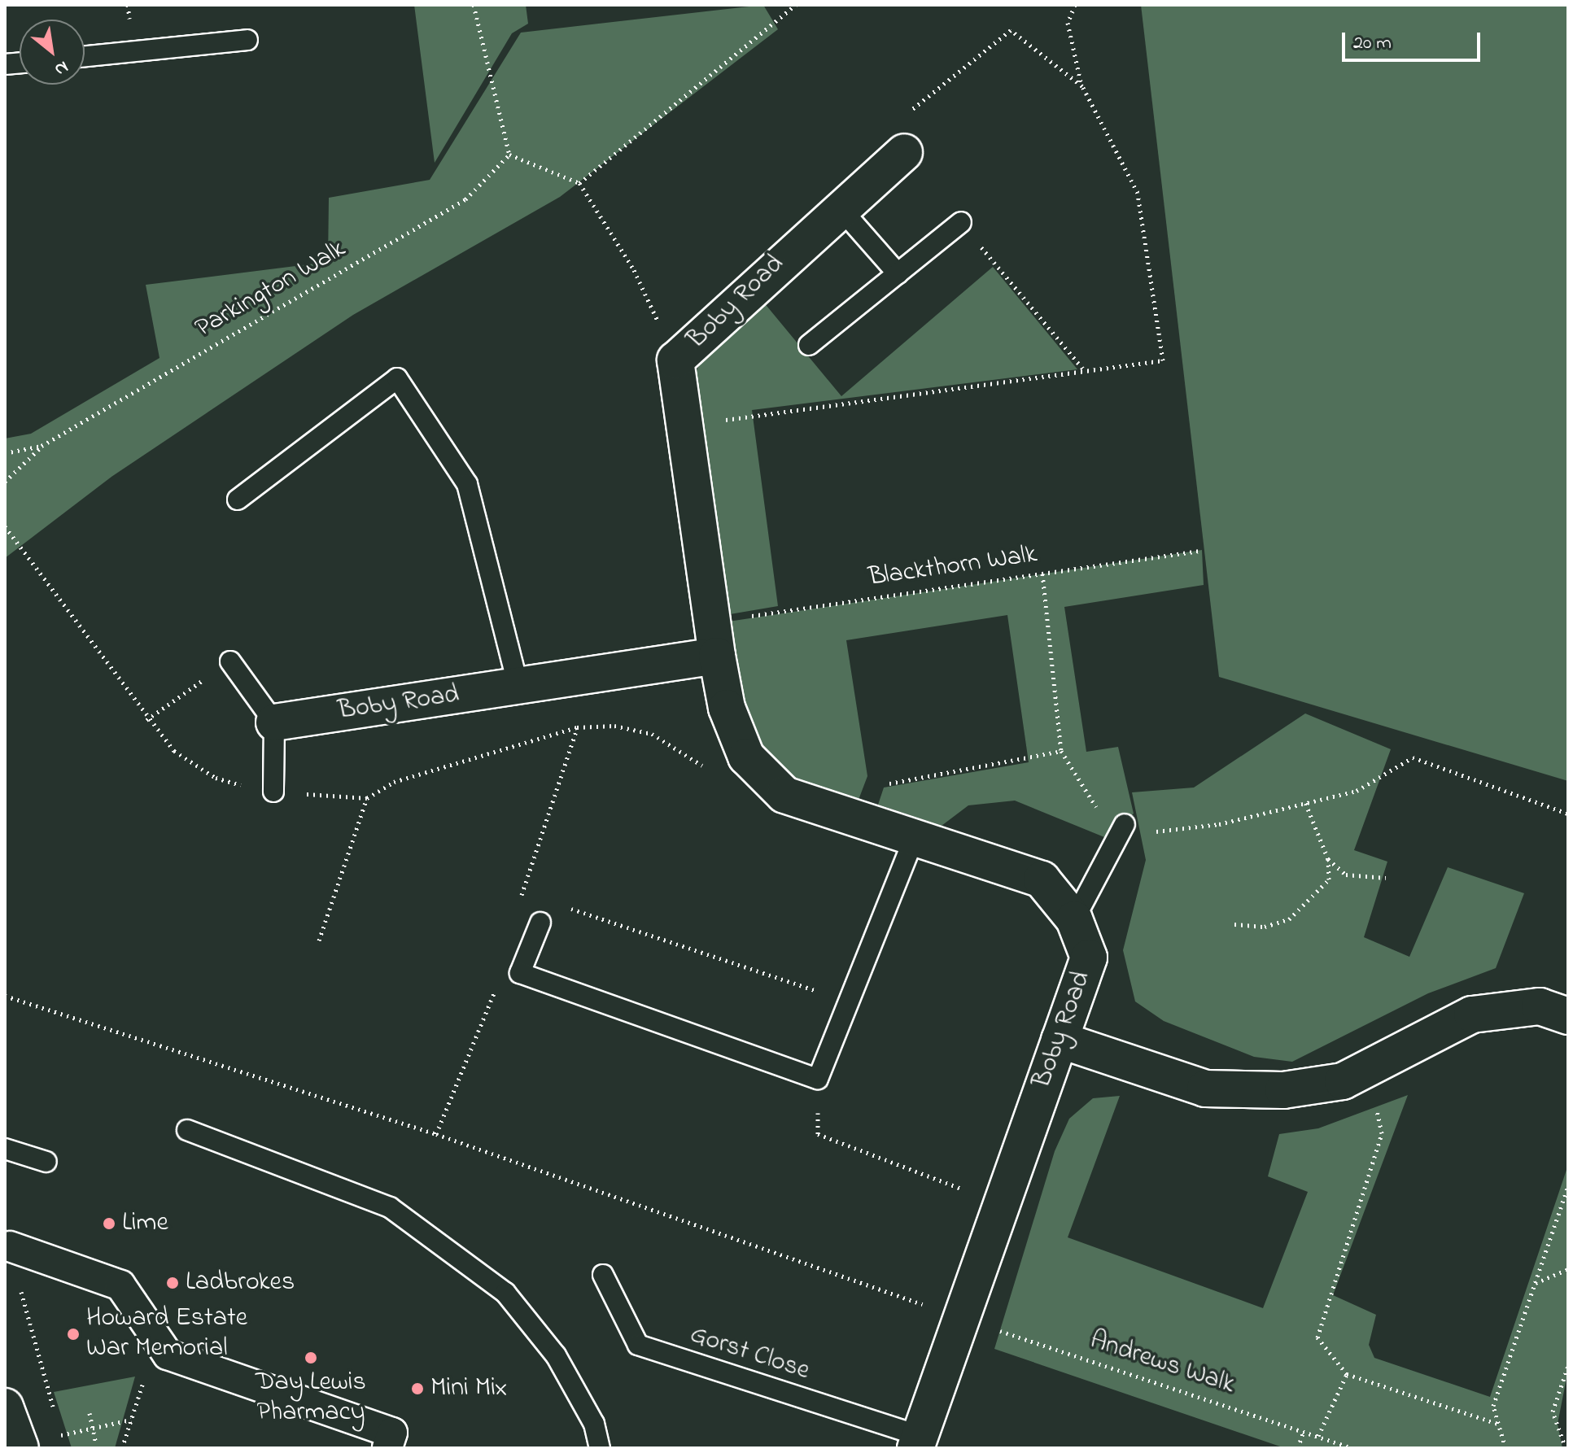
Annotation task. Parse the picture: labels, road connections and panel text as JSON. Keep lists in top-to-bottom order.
{
  "streets": {
    "street": ["Boby Road"],
    "lane": ["Gorst Close"],
    "path": ["Parkington Walk", "Blackthorn Walk", "Andrews Walk"]
  },
  "crossings": [
    ["Boby Road", "Blackthorn Walk"],
    ["Boby Road", "Gorst Close"],
    ["Boby Road", "Andrews Walk"]
  ],
  "places": [
    "Lime",
    "Ladbrokes",
    "Howard Estate War Memorial",
    "Day Lewis Pharmacy",
    "Mini Mix"
  ],
  "scale_bar": "20 m",
  "north": "bottom right"
}
